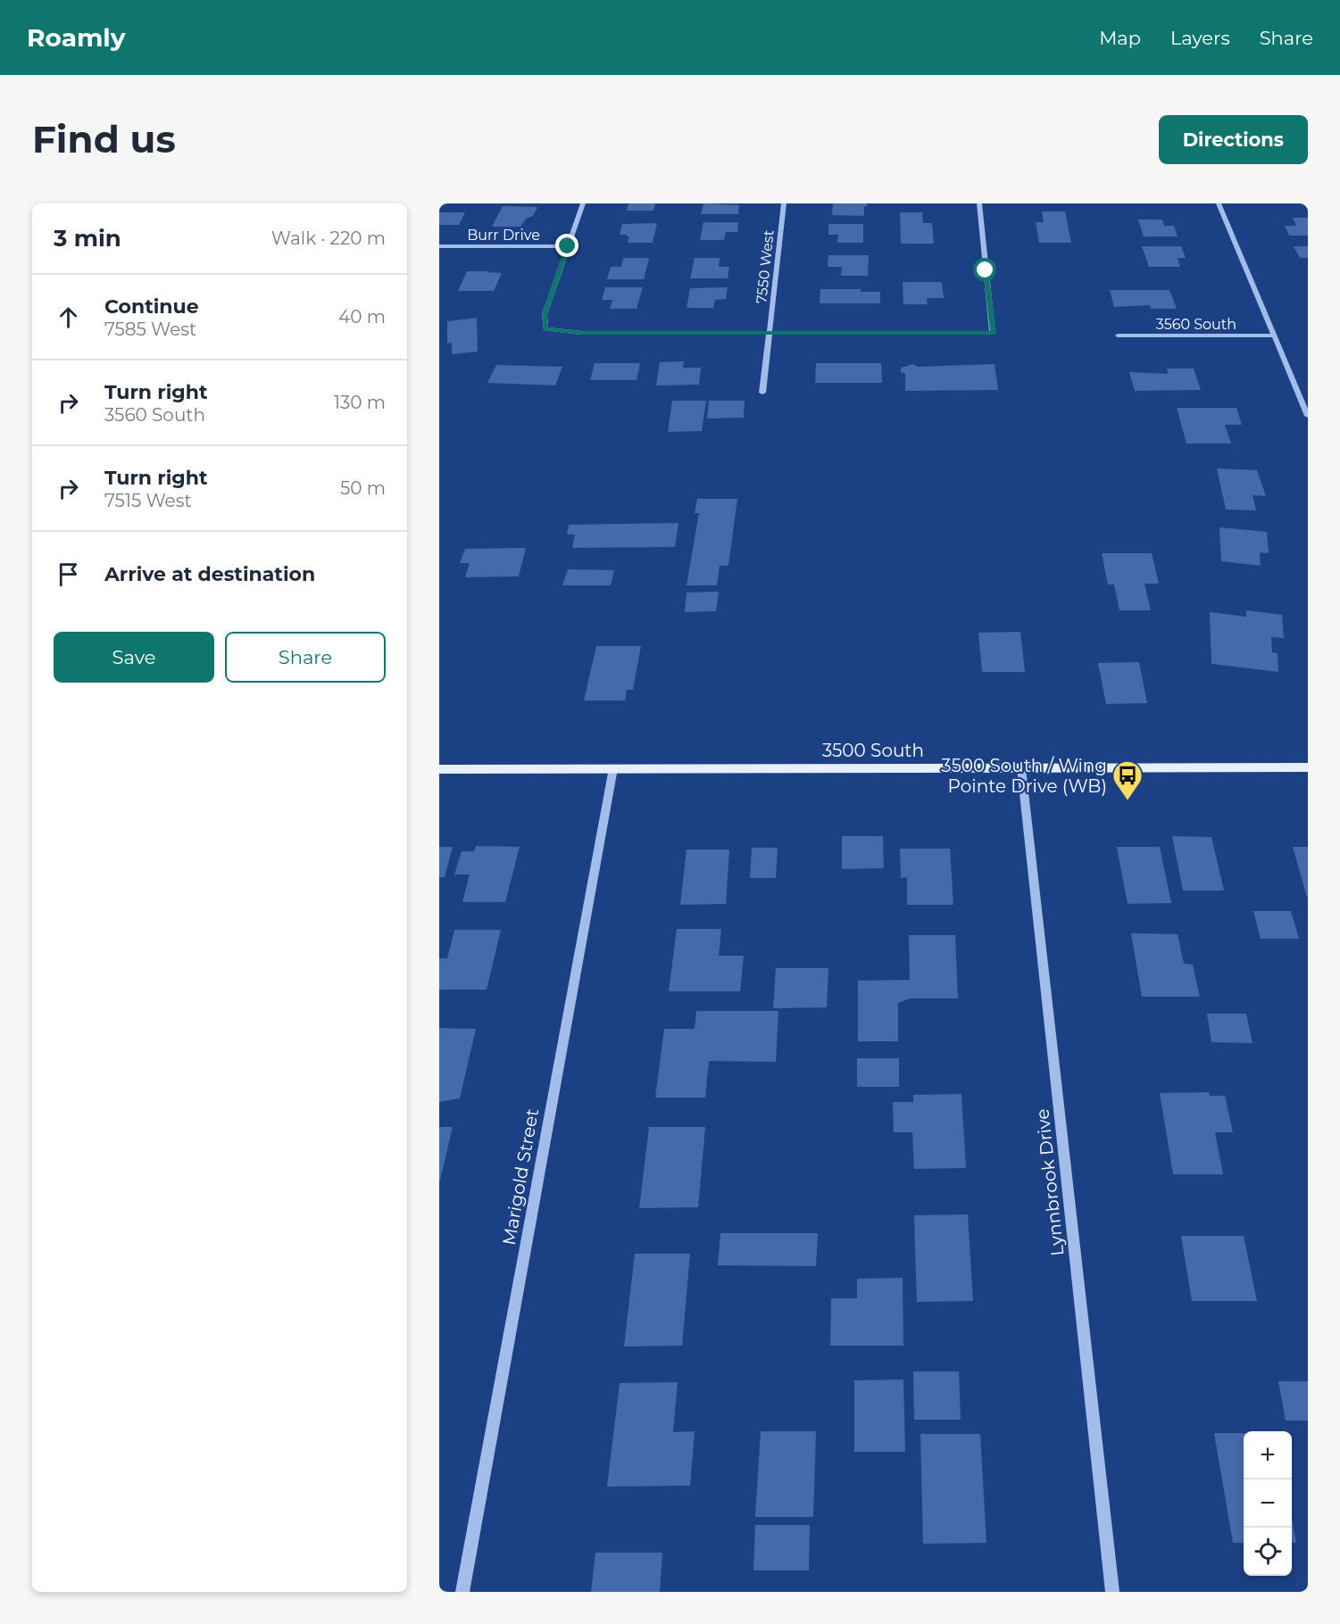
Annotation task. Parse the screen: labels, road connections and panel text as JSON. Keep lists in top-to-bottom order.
{
  "streets": {
    "main road": ["3500 South"],
    "street": [
      "Burr Drive",
      "7550 West",
      "3560 South",
      "Marigold Street",
      "Lynnbrook Drive"
    ]
  },
  "crossings": [
    ["3500 South", "Marigold Street"],
    ["3500 South", "Lynnbrook Drive"]
  ],
  "places": {
    "bus stop": ["3500 South / Wing Pointe Drive (WB)"]
  },
  "page": {
    "header": "Roamly",
    "nav": ["Map", "Layers", "Share"],
    "buttons": [
      "Directions",
      ["Save", "Share"]
    ],
    "title": "Find us",
    "heading": ["3 min", "Walk · 220 m"],
    "list": [
      ["Continue", "7585 West", "40 m"],
      ["Turn right", "3560 South", "130 m"],
      ["Turn right", "7515 West", "50 m"],
      "Arrive at destination"
    ],
    "map_buttons": ["+", "−"]
  }
}
